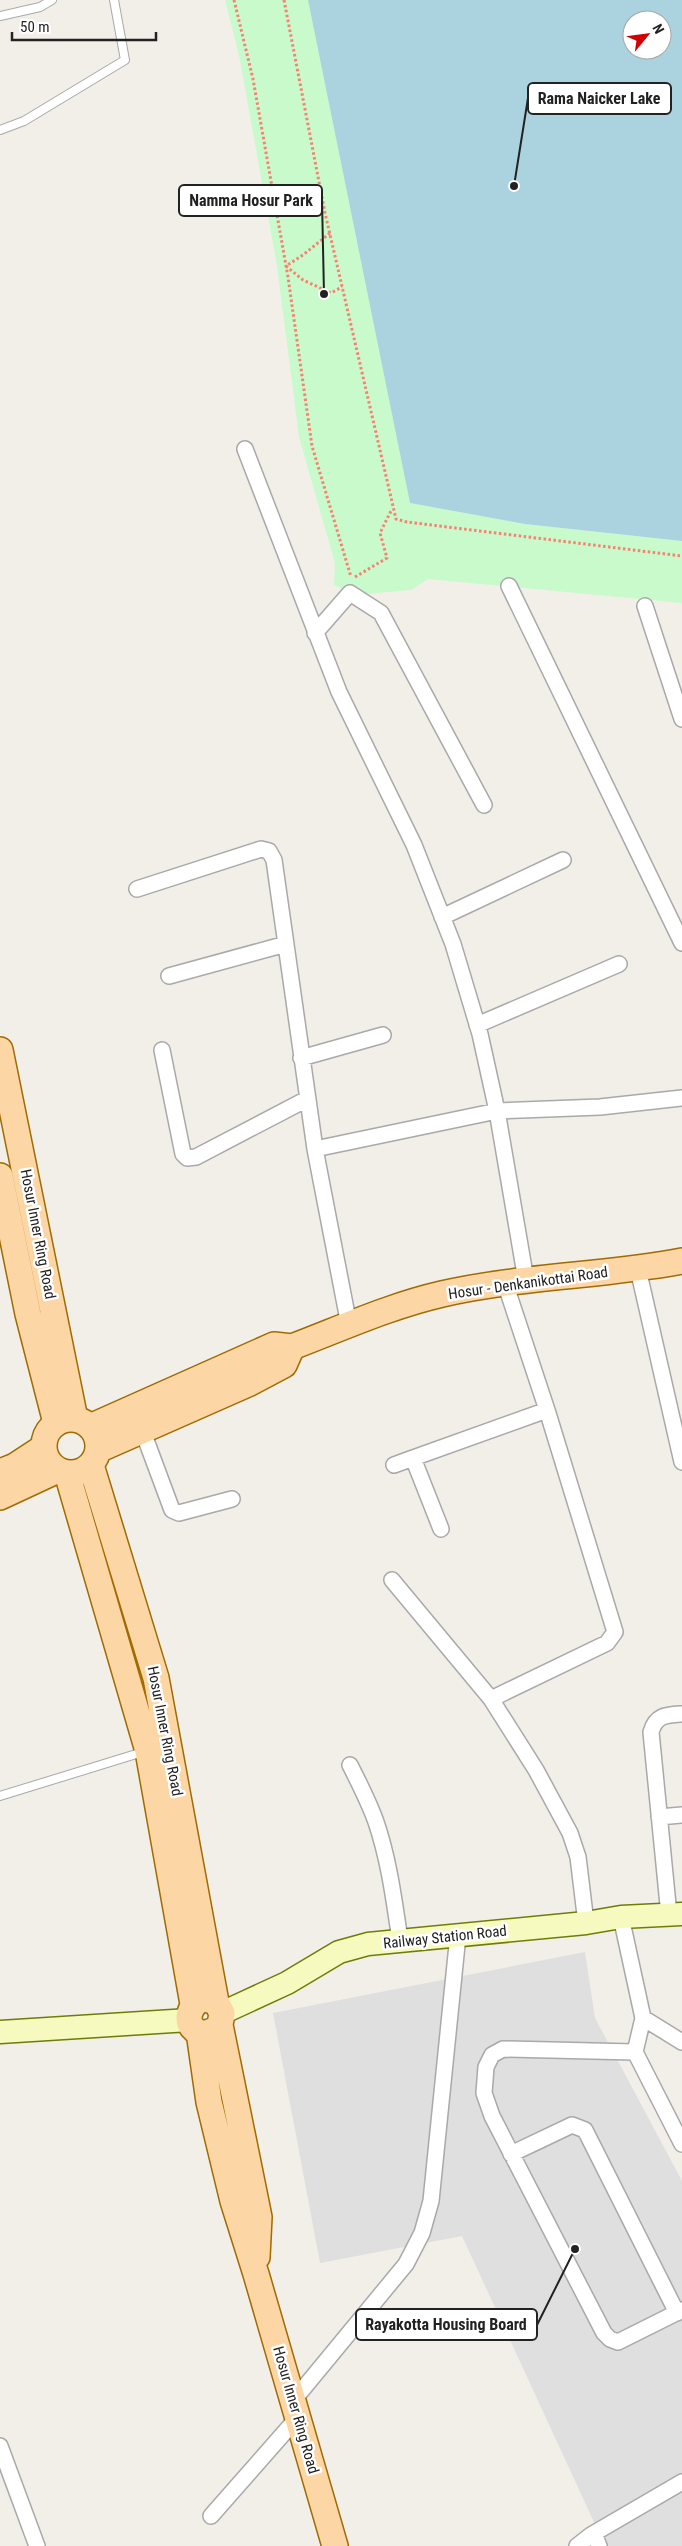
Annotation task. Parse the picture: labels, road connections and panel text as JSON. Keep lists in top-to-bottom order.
{
  "streets": {
    "main road": ["Hosur Inner Ring Road", "Hosur - Denkanikottai Road", "Railway Station Road"]
  },
  "crossings": [
    ["Hosur Inner Ring Road", "Hosur - Denkanikottai Road"],
    ["Hosur Inner Ring Road", "Railway Station Road"]
  ],
  "places": ["Rama Naicker Lake", "Namma Hosur Park", "Rayakotta Housing Board"],
  "scale_bar": "50 m",
  "north": "top right"
}
